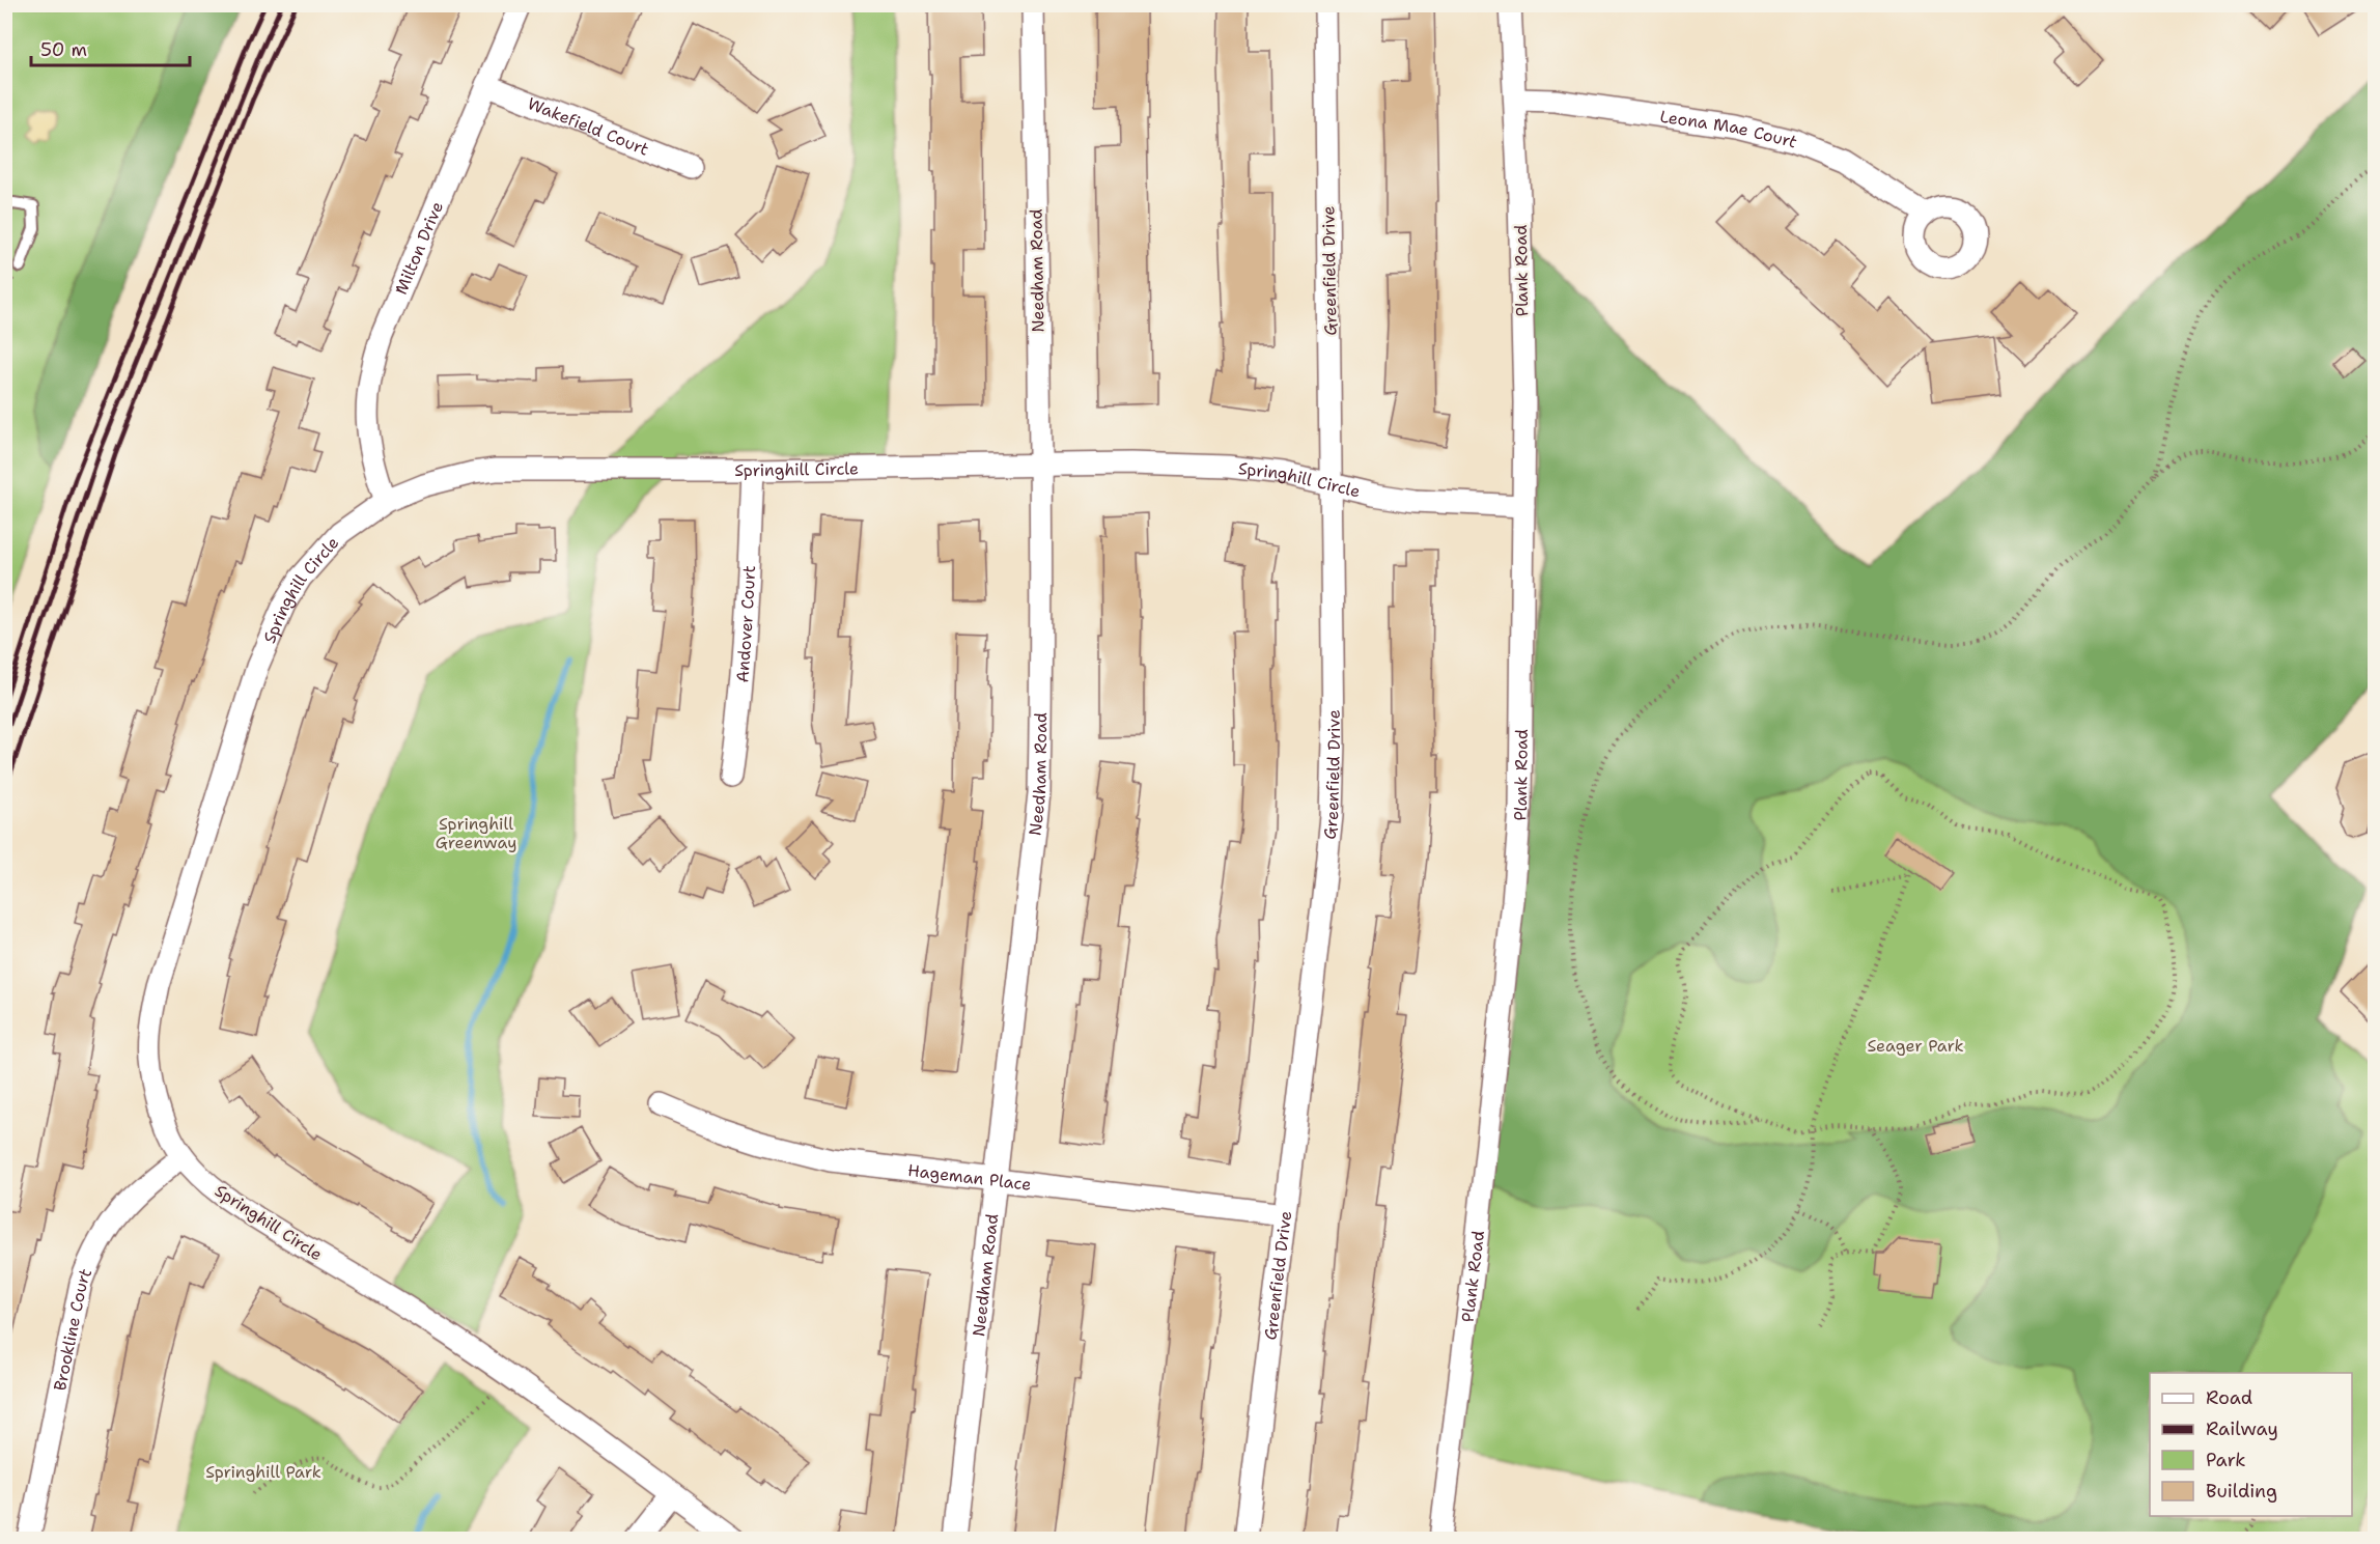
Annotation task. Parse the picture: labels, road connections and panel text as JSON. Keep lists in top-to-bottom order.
{
  "streets": {
    "street": [
      "Wakefield Court",
      "Leona Mae Court",
      "Milton Drive",
      "Needham Road",
      "Greenfield Drive",
      "Plank Road",
      "Springhill Circle",
      "Andover Court",
      "Hageman Place",
      "Brookline Court"
    ]
  },
  "crossings": [
    ["Wakefield Court", "Milton Drive"],
    ["Leona Mae Court", "Plank Road"],
    ["Milton Drive", "Springhill Circle"],
    ["Needham Road", "Springhill Circle"],
    ["Needham Road", "Hageman Place"],
    ["Greenfield Drive", "Springhill Circle"],
    ["Greenfield Drive", "Hageman Place"],
    ["Plank Road", "Springhill Circle"],
    ["Springhill Circle", "Andover Court"],
    ["Springhill Circle", "Brookline Court"]
  ],
  "parks": ["Springhill Greenway", "Seager Park", "Springhill Park"],
  "legend": [
    "Road",
    "Railway",
    "Park",
    "Building"
  ],
  "scale_bar": "50 m"
}
